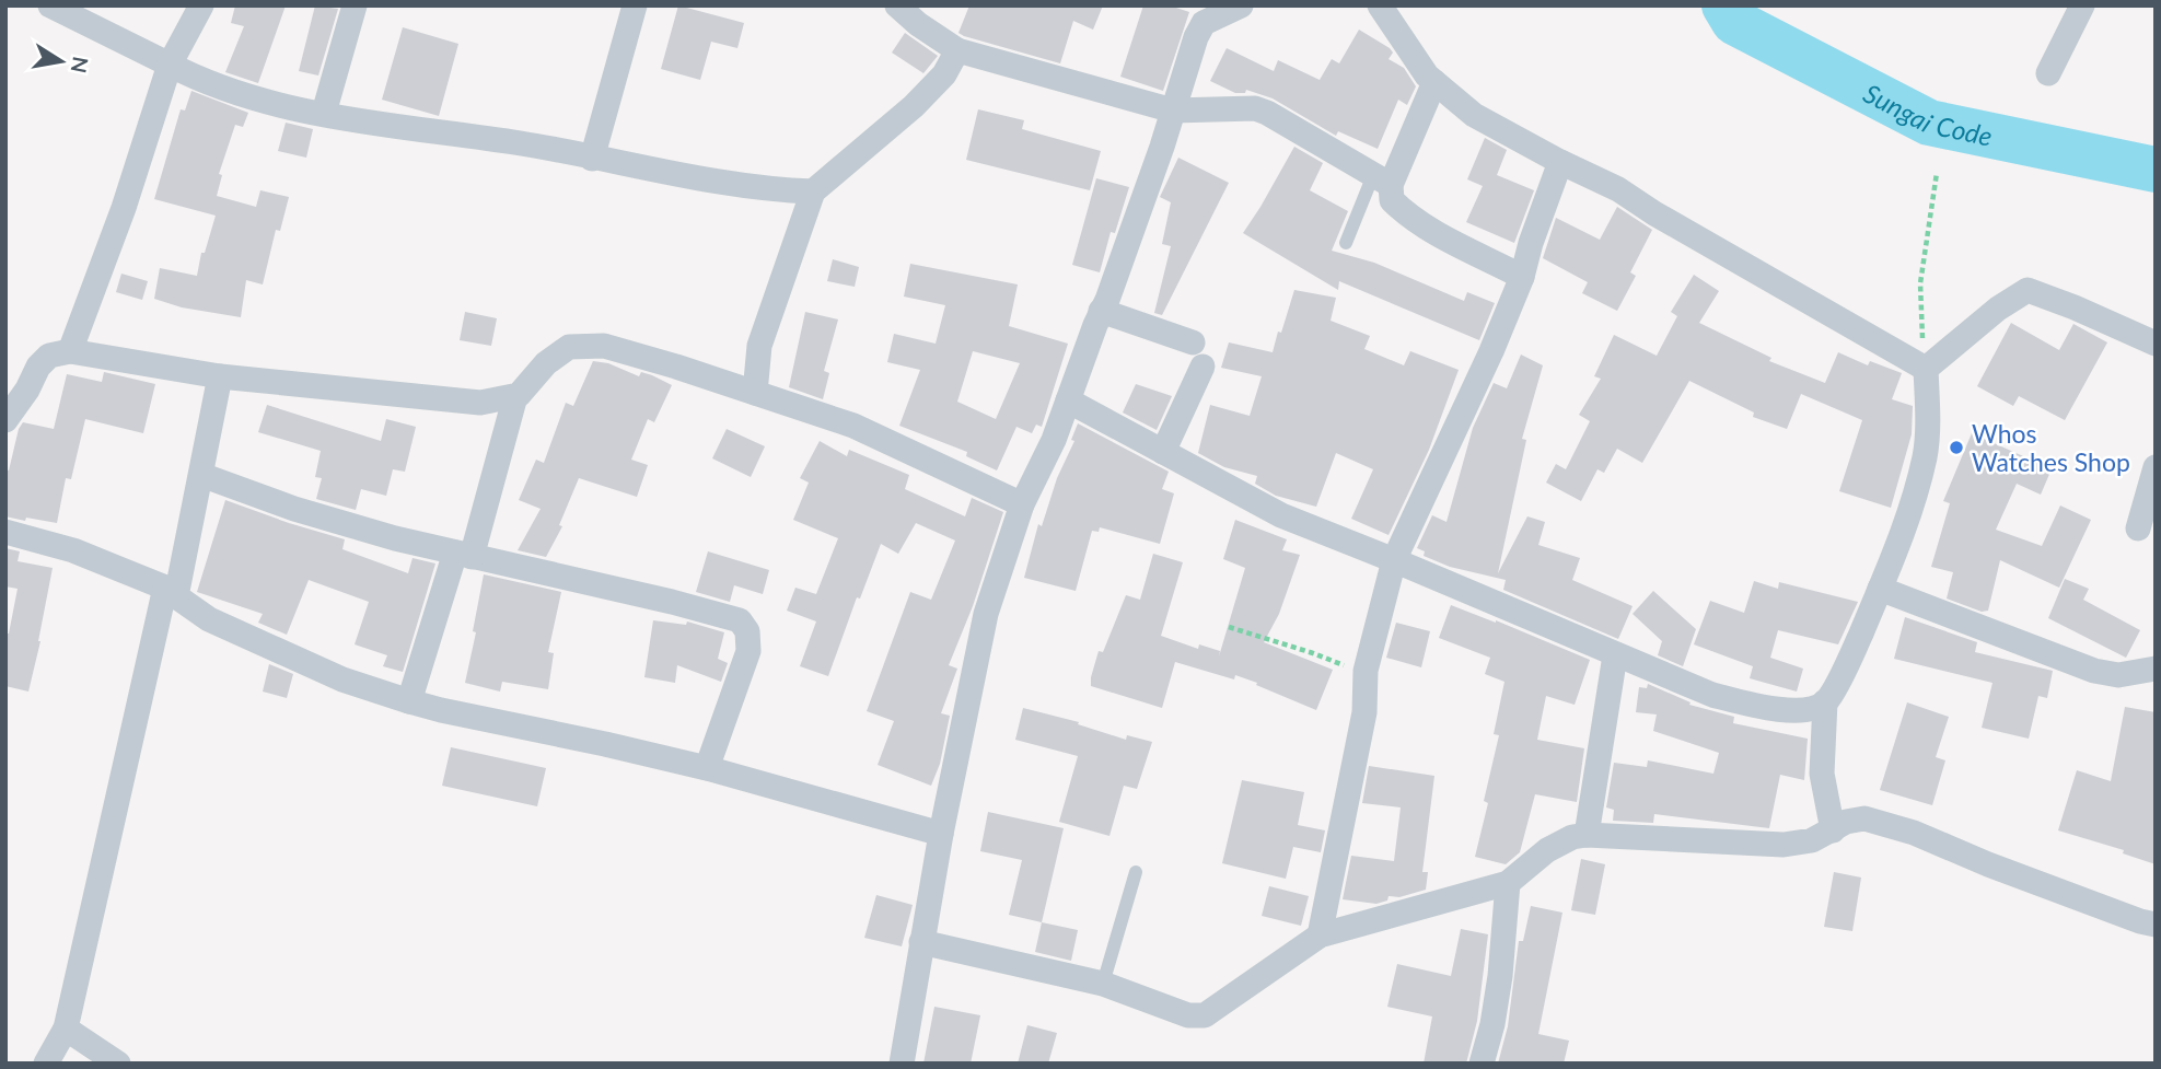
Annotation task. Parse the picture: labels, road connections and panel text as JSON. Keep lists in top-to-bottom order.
{
  "water": ["Sungai Code"],
  "places": ["Whos Watches Shop"],
  "north": "right"
}
